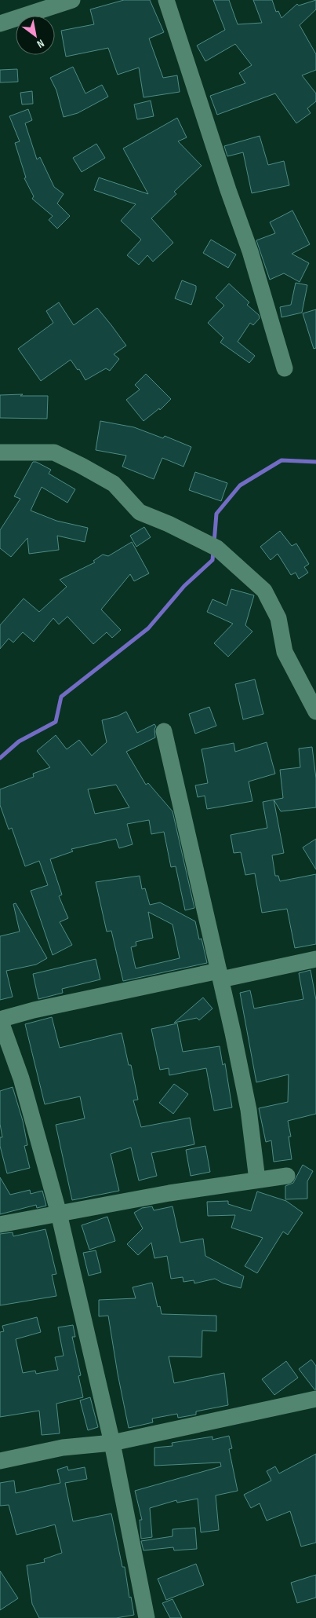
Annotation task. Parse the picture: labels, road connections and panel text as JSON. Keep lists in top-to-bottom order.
{
  "north": "bottom right"
}
